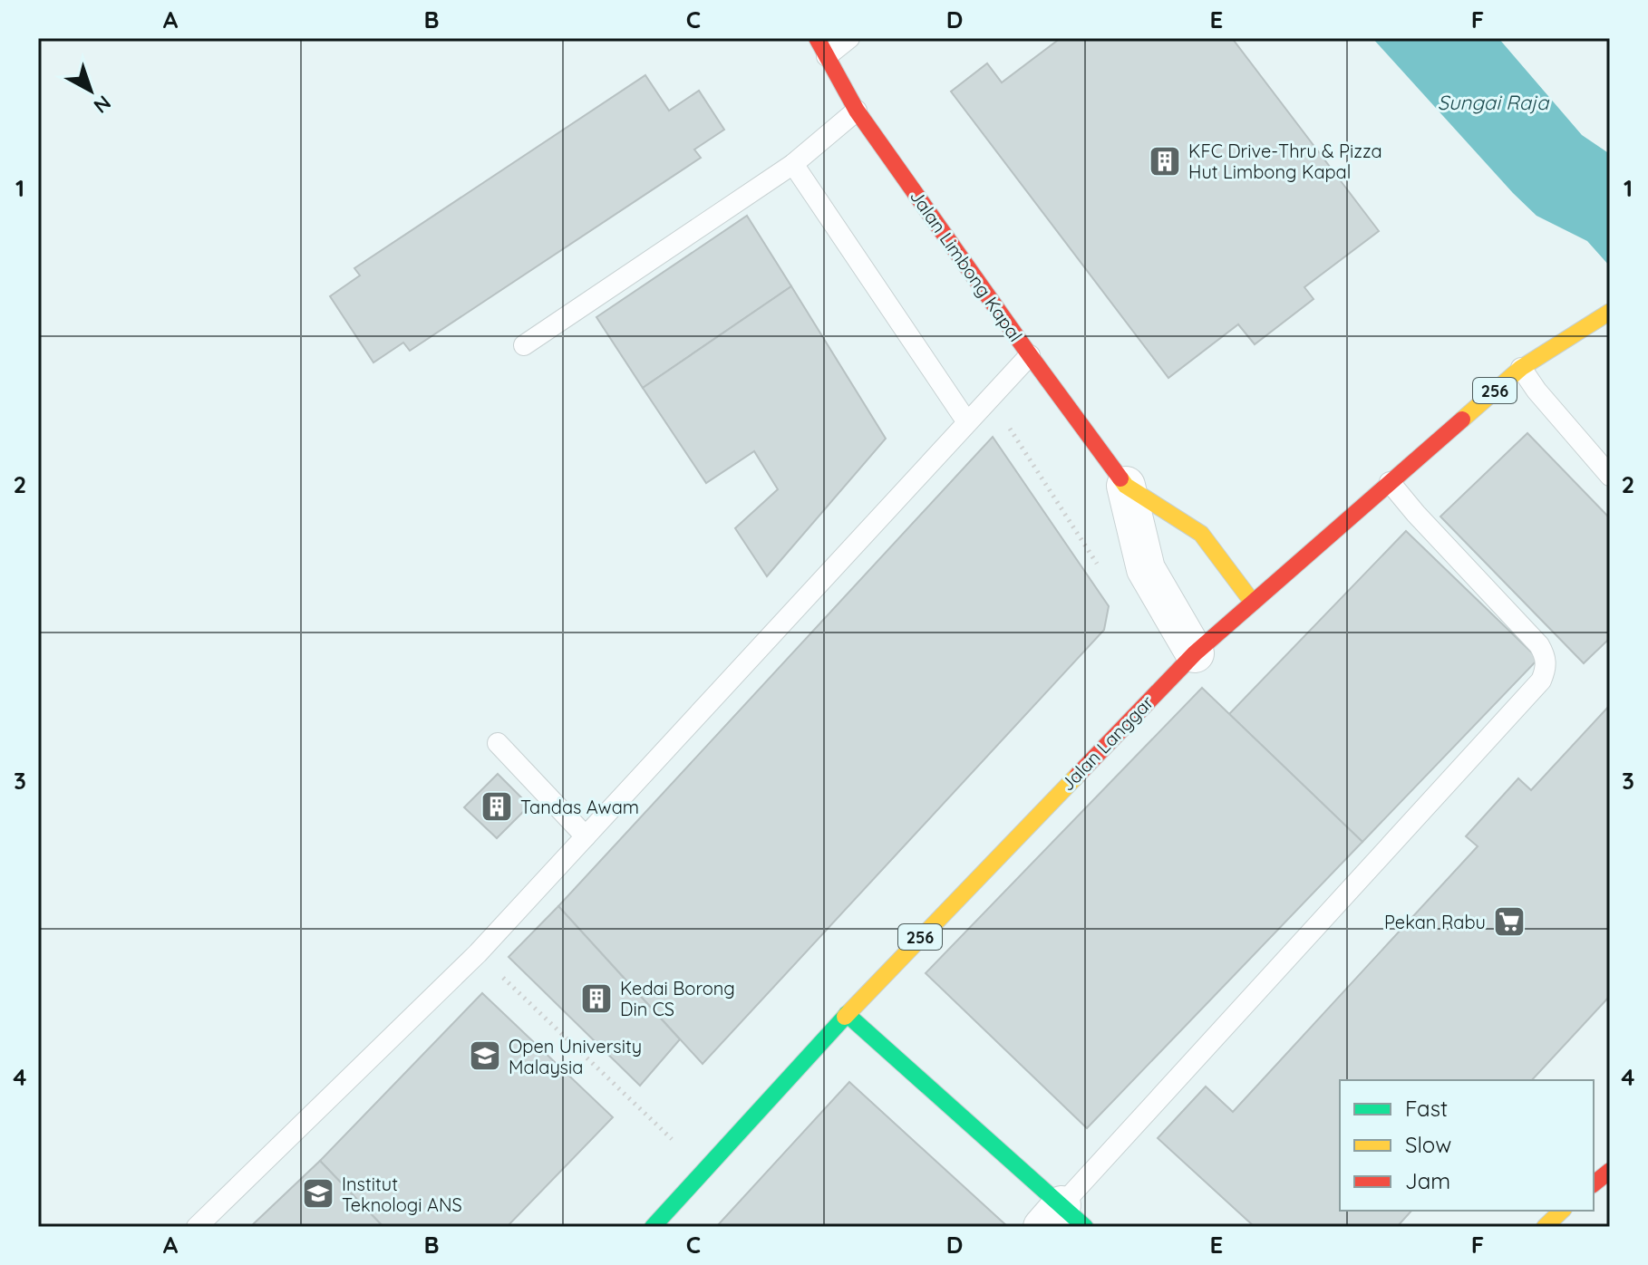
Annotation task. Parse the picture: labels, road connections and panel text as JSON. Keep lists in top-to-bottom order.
{
  "streets": {
    "main road": ["Jalan Limbong Kapal", "256", "Jalan Langgar"]
  },
  "crossings": [
    ["Jalan Limbong Kapal", "Jalan Langgar"]
  ],
  "water": ["Sungai Raja"],
  "places": {
    "building": ["KFC Drive-Thru & Pizza Hut Limbong Kapal", "Tandas Awam", "Kedai Borong Din CS"],
    "supermarket": ["Pekan Rabu"],
    "school or university": ["Open University Malaysia", "Institut Teknologi ANS"]
  },
  "legend": ["Fast", "Slow", "Jam"],
  "north": "bottom right",
  "grid": {
    "columns": [
      "A",
      "B",
      "C",
      "D",
      "E",
      "F"
    ],
    "rows": [
      "1",
      "2",
      "3",
      "4"
    ]
  }
}
